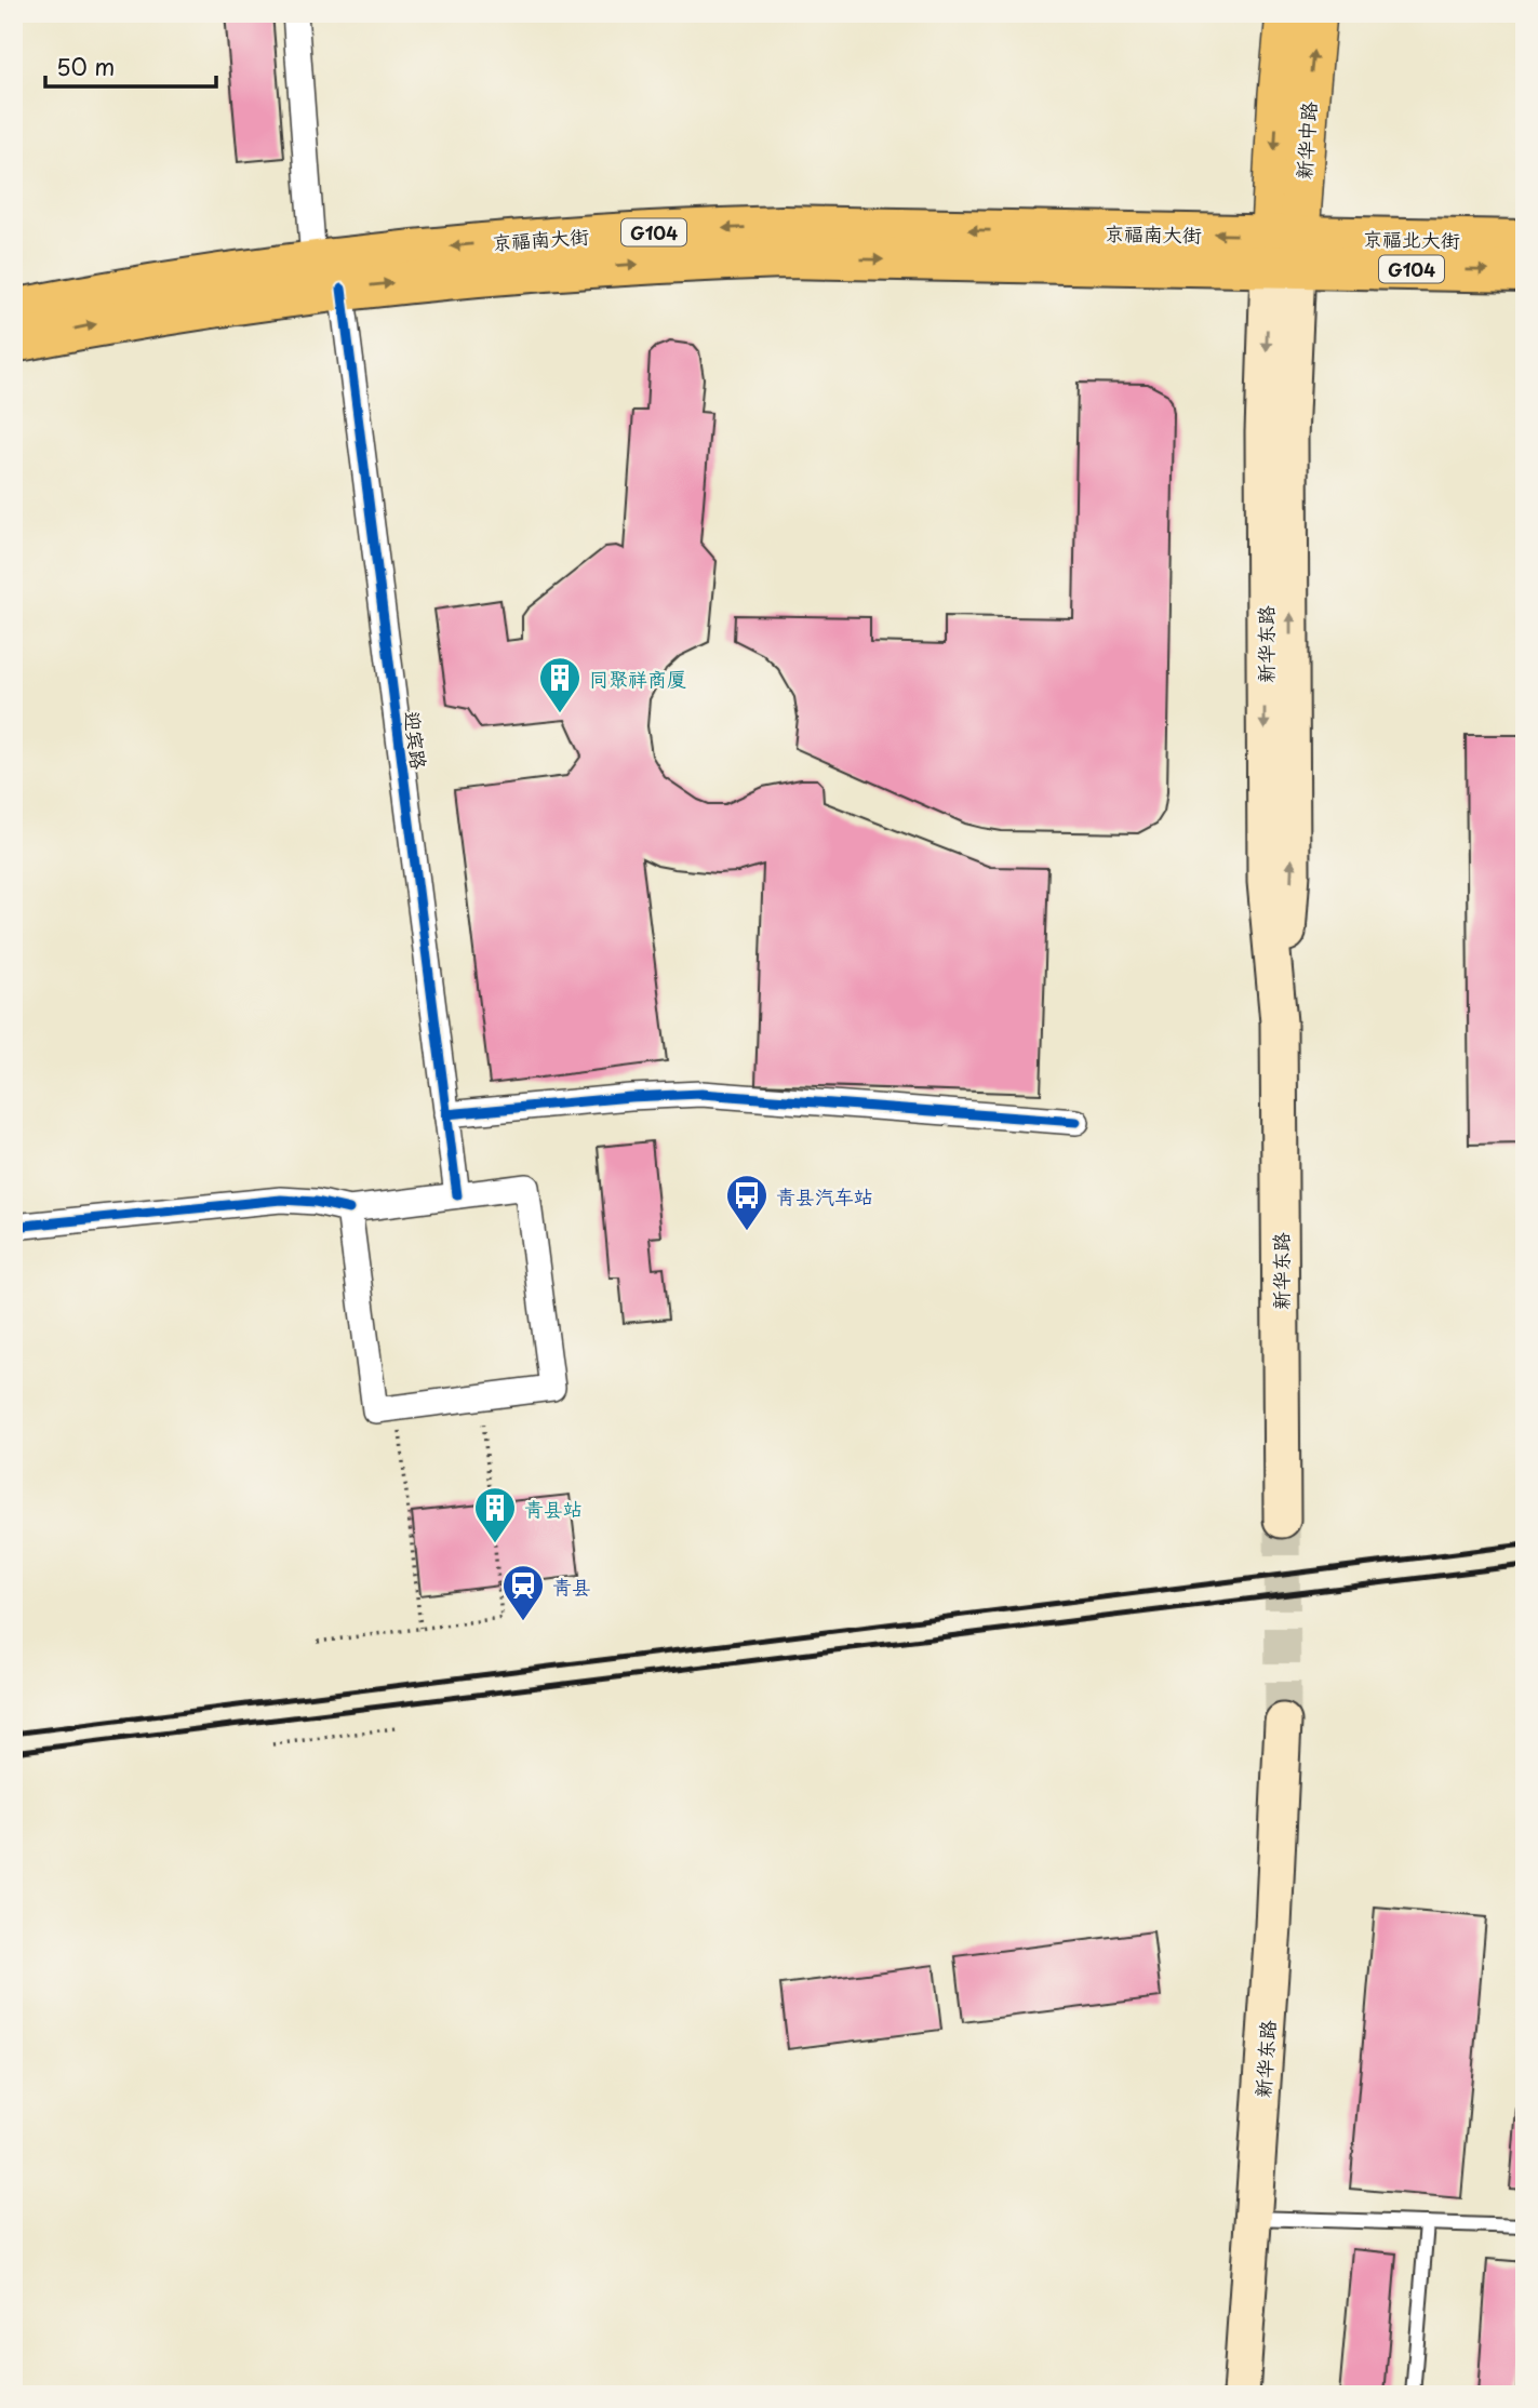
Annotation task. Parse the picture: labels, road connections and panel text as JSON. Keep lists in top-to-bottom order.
{
  "streets": {
    "highway": ["G104", "京福南大街", "京福北大街"],
    "main road": ["新华中路", "新华东路"],
    "street": ["迎宾路"]
  },
  "crossings": [
    ["新华中路", "京福南大街"],
    ["新华中路", "京福北大街"],
    ["新华中路", "新华东路"],
    ["京福南大街", "京福北大街"],
    ["京福南大街", "新华东路"],
    ["京福南大街", "迎宾路"],
    ["京福北大街", "新华东路"]
  ],
  "places": {
    "building": ["同聚祥商厦", "青县站"],
    "bus stop": ["青县汽车站"],
    "station": ["青县"]
  },
  "scale_bar": "50 m"
}
